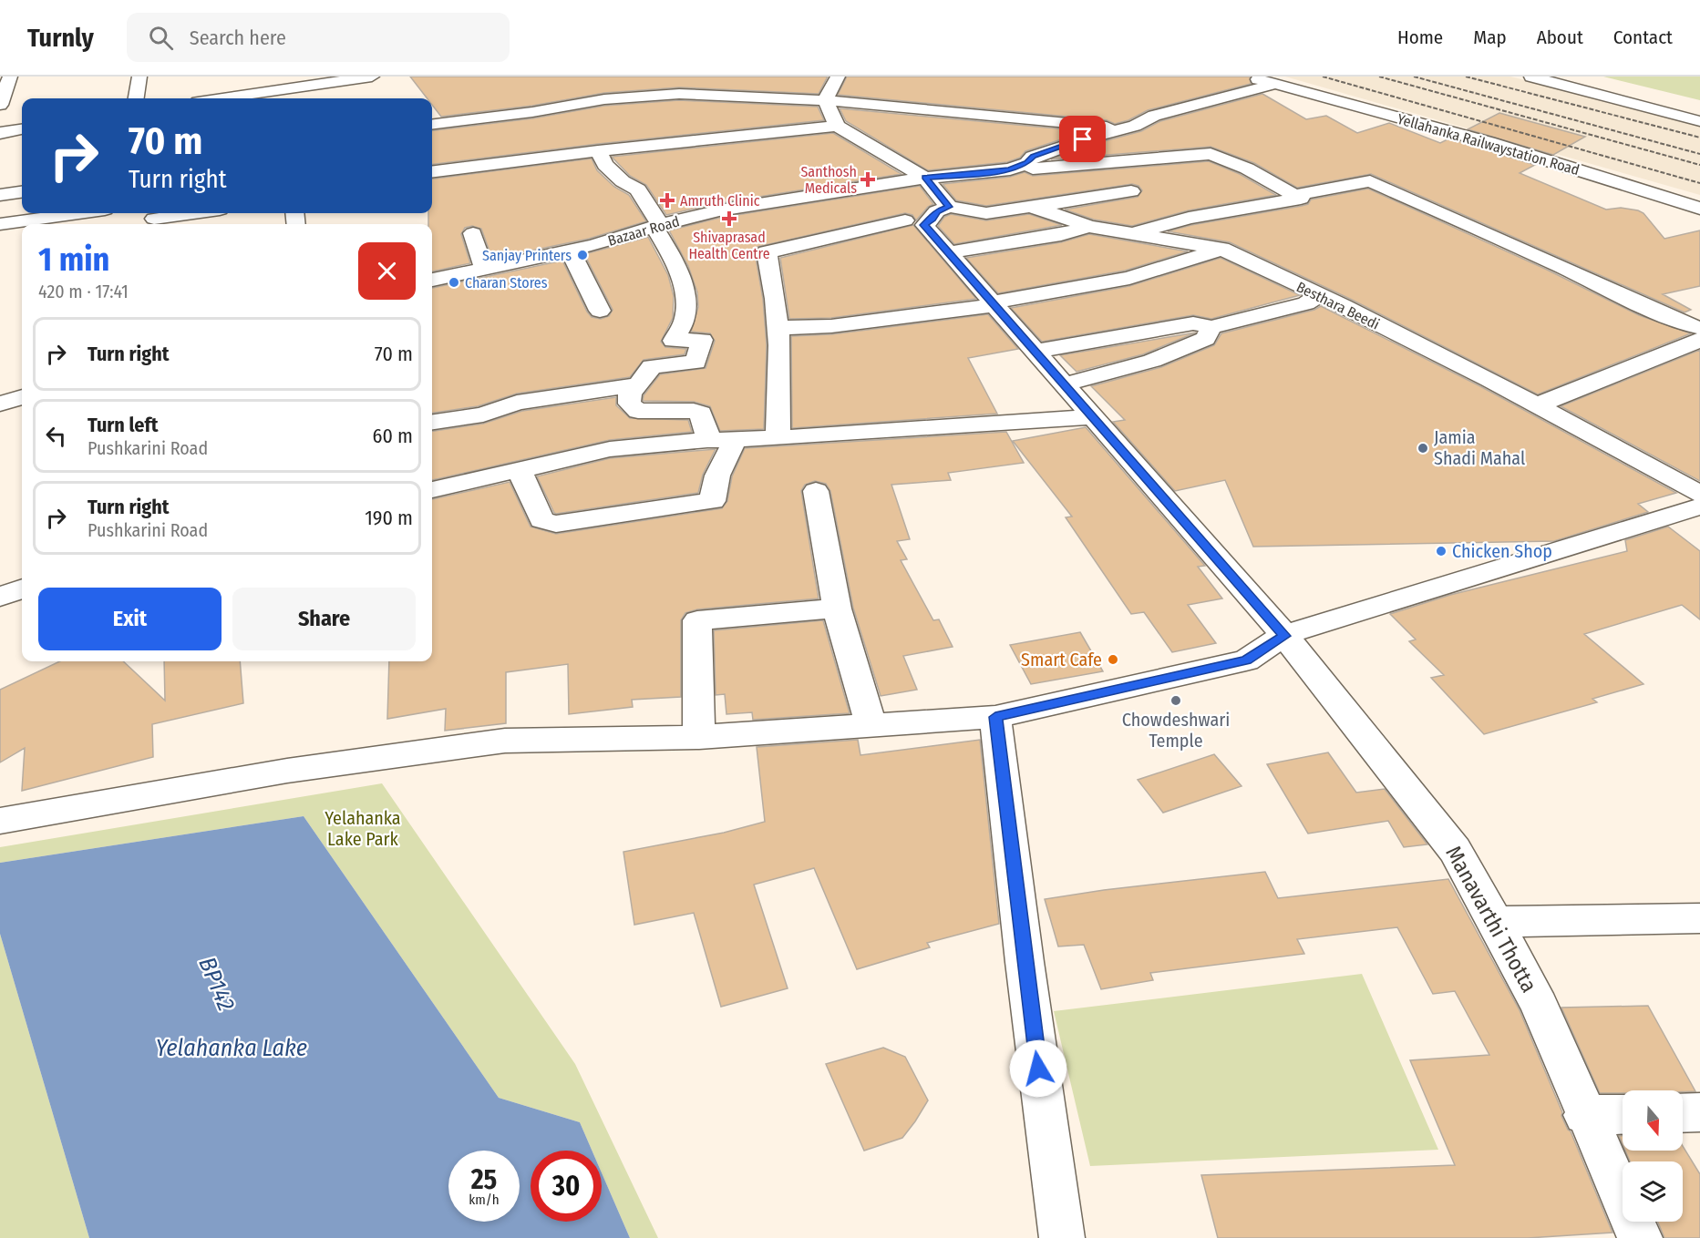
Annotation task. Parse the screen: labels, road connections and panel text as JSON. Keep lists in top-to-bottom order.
{
  "streets": {
    "street": [
      "Yellahanka Railwaystation Road",
      "Bazaar Road",
      "Besthara Beedi",
      "Manavarthi Thotta"
    ]
  },
  "crossings": [
    ["Besthara Beedi", "Manavarthi Thotta"]
  ],
  "water": ["BP142", "Yelahanka Lake"],
  "parks": ["Yelahanka Lake Park"],
  "places": {
    "health": ["Santhosh Medicals", "Amruth Clinic", "Shivaprasad Health Centre"],
    "other": [
      "Sanjay Printers",
      "Charan Stores",
      "Jamia Shadi Mahal",
      "Chicken Shop",
      "Smart Cafe",
      "Chowdeshwari Temple"
    ]
  },
  "north": "bottom",
  "page": {
    "header": "Turnly",
    "search": "Search here",
    "nav": [
      "Home",
      "Map",
      "About",
      "Contact"
    ],
    "turn": ["70 m", "Turn right"],
    "heading": ["1 min", "420 m · 17:41"],
    "list": [
      {
        "name": "Turn right",
        "value": "70 m"
      },
      {
        "name": "Turn left",
        "note": "Pushkarini Road",
        "value": "60 m"
      },
      {
        "name": "Turn right",
        "note": "Pushkarini Road",
        "value": "190 m"
      }
    ],
    "buttons": ["Exit", "Share"],
    "speed": "25 km/h",
    "limit": "30"
  }
}
